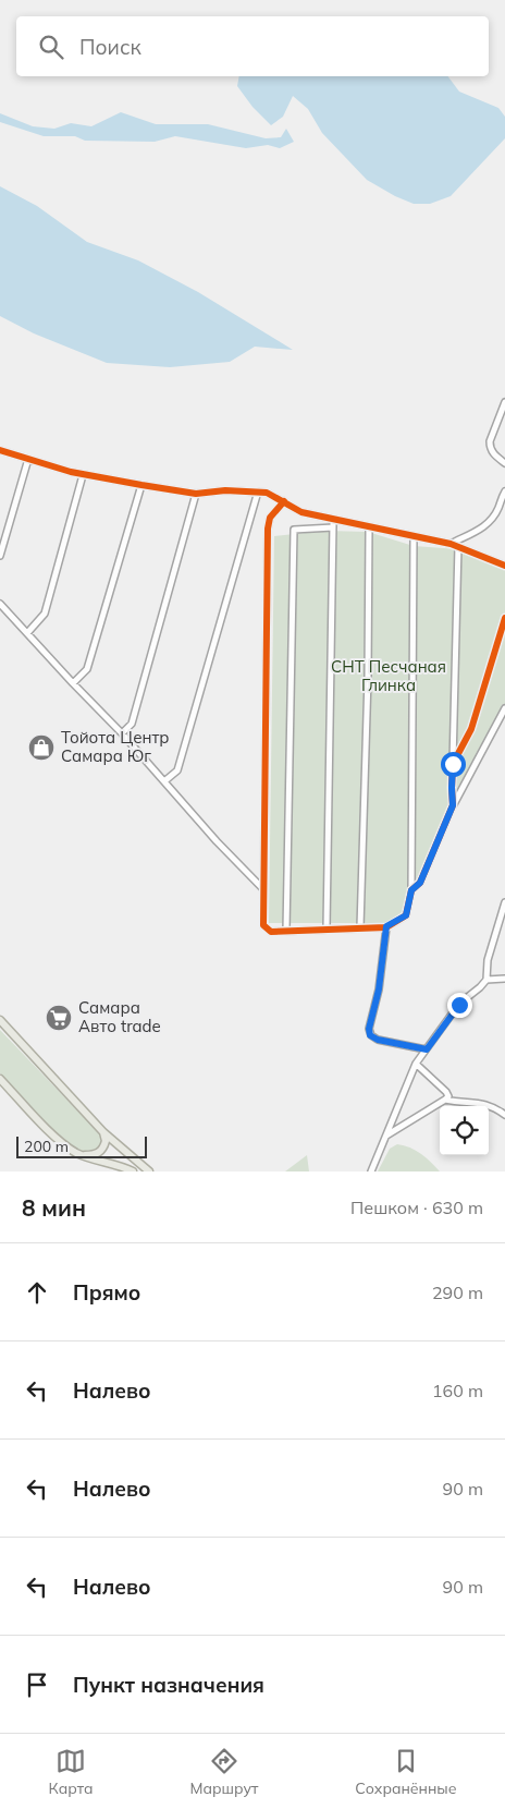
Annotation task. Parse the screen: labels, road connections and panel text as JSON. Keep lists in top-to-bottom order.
{
  "parks": ["СНТ Песчаная Глинка"],
  "places": {
    "shop": ["Тойота Центр Самара Юг"],
    "supermarket": ["Самара Авто trade"]
  },
  "scale_bar": "200 m",
  "page": {
    "search": "Поиск",
    "scale": "200 m",
    "heading": ["8 мин", "Пешком · 630 m"],
    "list": [
      ["Прямо", "290 m"],
      ["Налево", "160 m"],
      ["Налево", "90 m"],
      ["Налево", "90 m"],
      "Пункт назначения"
    ],
    "nav": ["Карта", "Маршрут", "Сохранённые"]
  }
}
